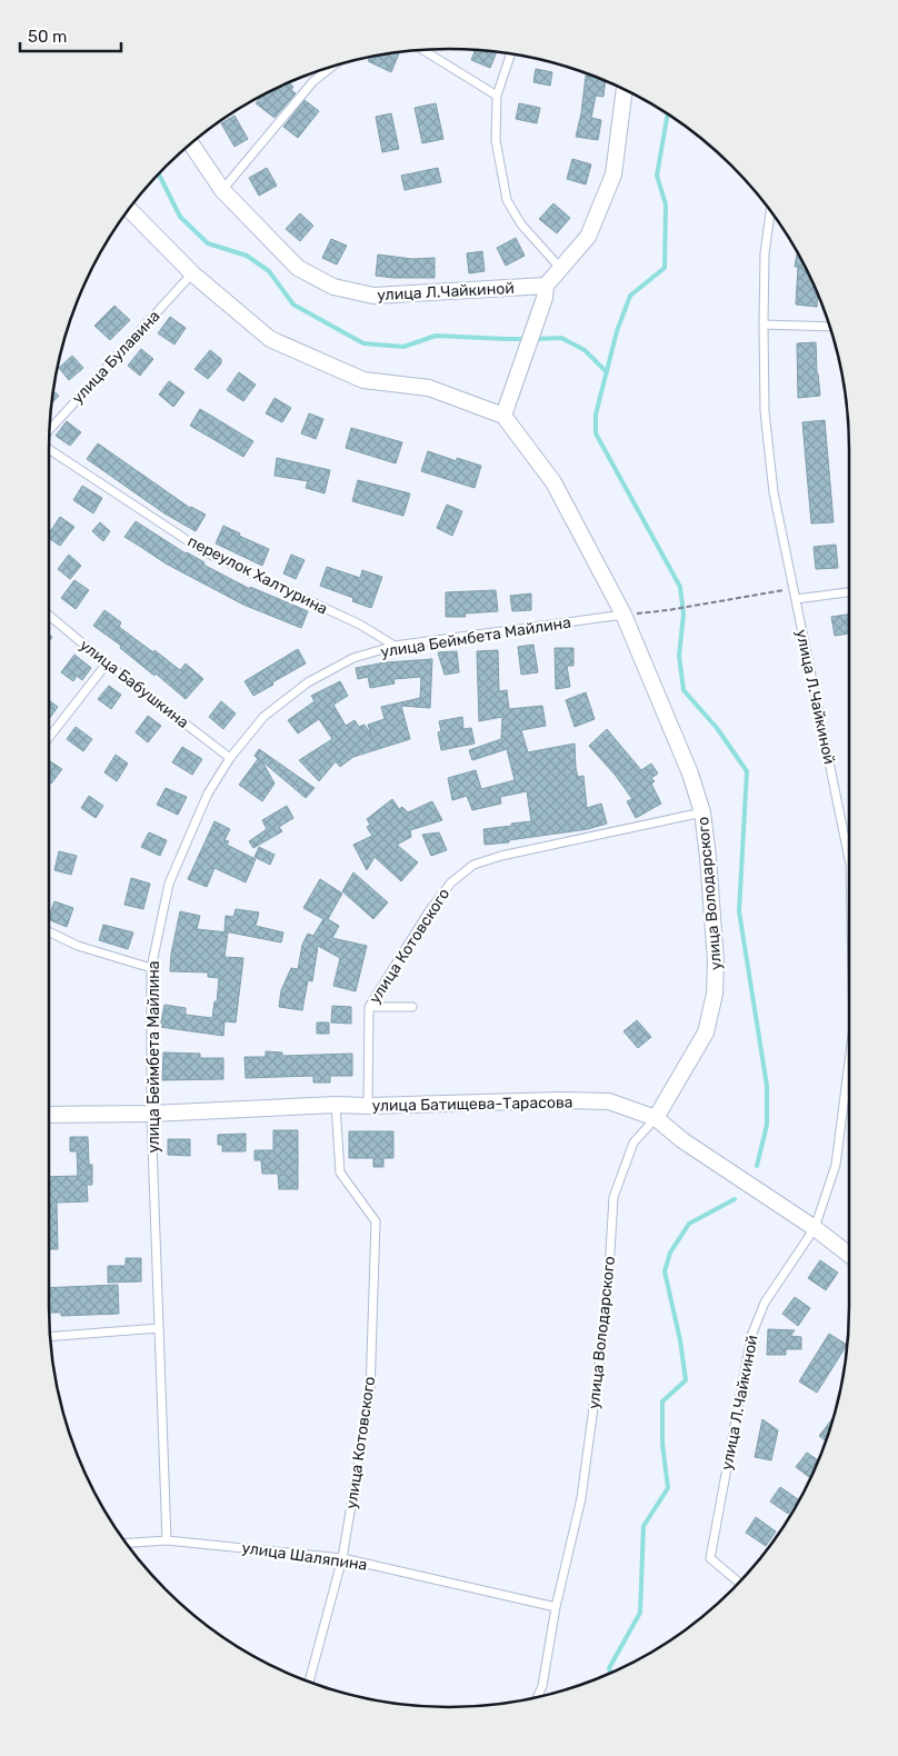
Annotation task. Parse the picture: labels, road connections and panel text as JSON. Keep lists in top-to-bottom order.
{
  "streets": {
    "street": ["улица Л.Чайкиной", "улица Володарского", "улица Батищева-Тарасова"],
    "lane": [
      "улица Булавина",
      "переулок Халтурина",
      "улица Беймбета Майлина",
      "улица Бабушкина",
      "улица Котовского",
      "улица Шаляпина"
    ]
  },
  "crossings": [
    ["улица Л.Чайкиной", "улица Батищева-Тарасова"],
    ["переулок Халтурина", "улица Беймбета Майлина"],
    ["улица Беймбета Майлина", "улица Бабушкина"],
    ["улица Беймбета Майлина", "улица Володарского"],
    ["улица Беймбета Майлина", "улица Батищева-Тарасова"],
    ["улица Беймбета Майлина", "улица Шаляпина"],
    ["улица Володарского", "улица Котовского"],
    ["улица Володарского", "улица Батищева-Тарасова"],
    ["улица Володарского", "улица Шаляпина"],
    ["улица Котовского", "улица Батищева-Тарасова"],
    ["улица Котовского", "улица Шаляпина"]
  ],
  "scale_bar": "50 m"
}
